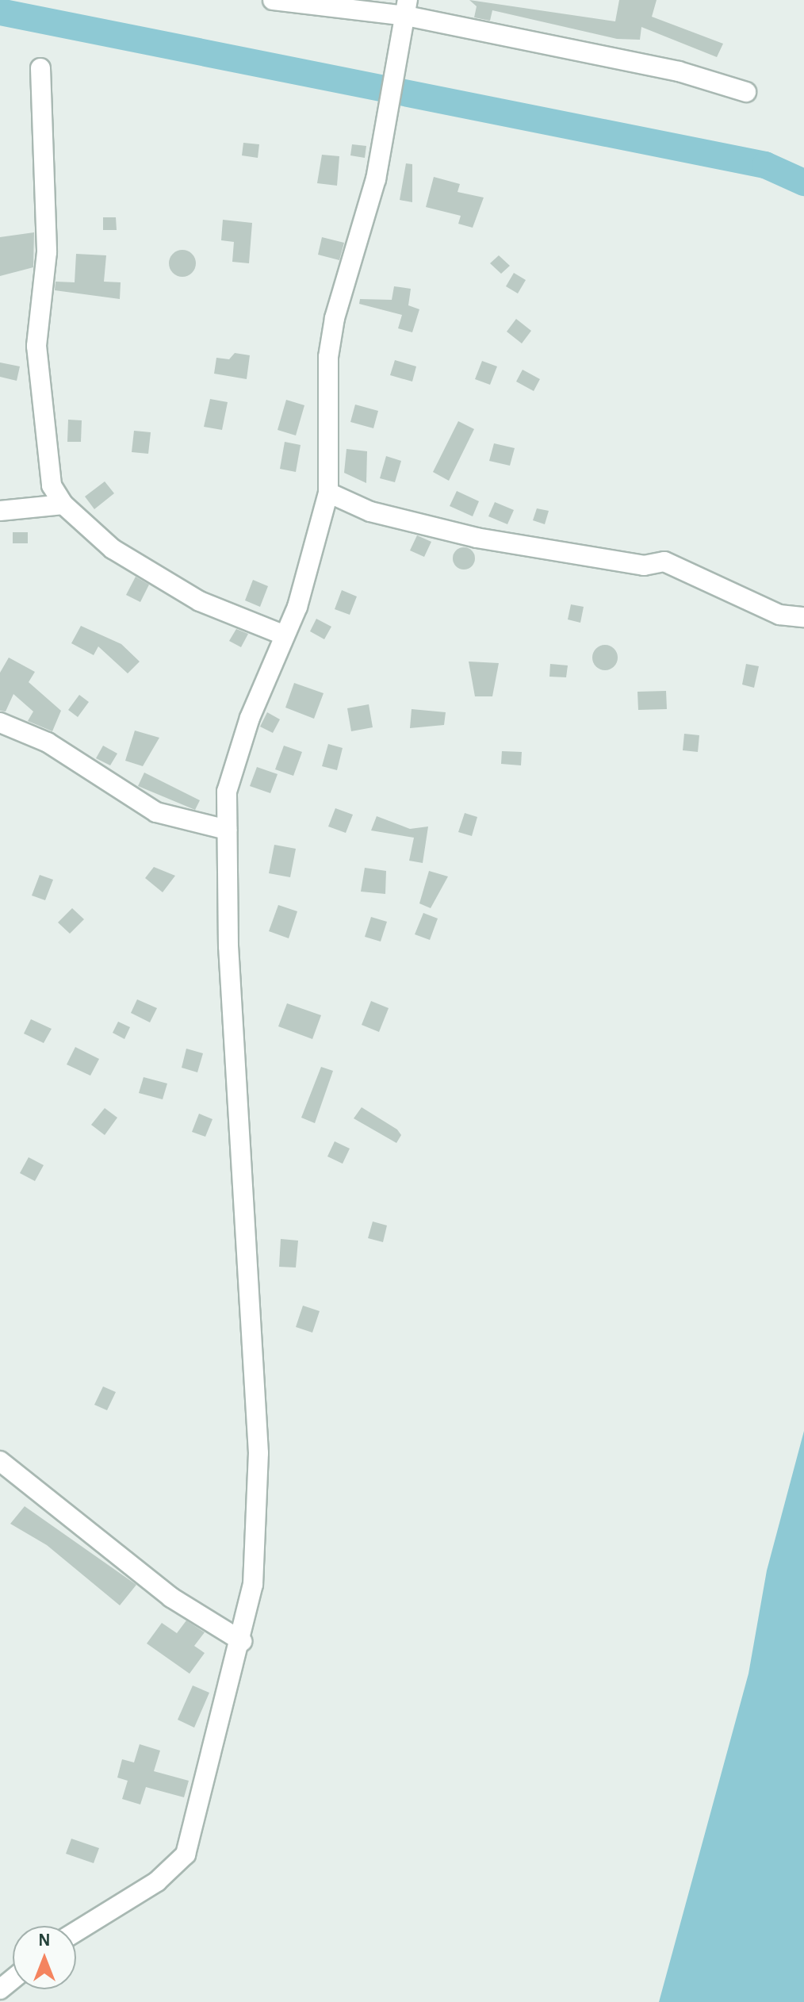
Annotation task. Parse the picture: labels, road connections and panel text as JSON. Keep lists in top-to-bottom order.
{
  "north": "top"
}
